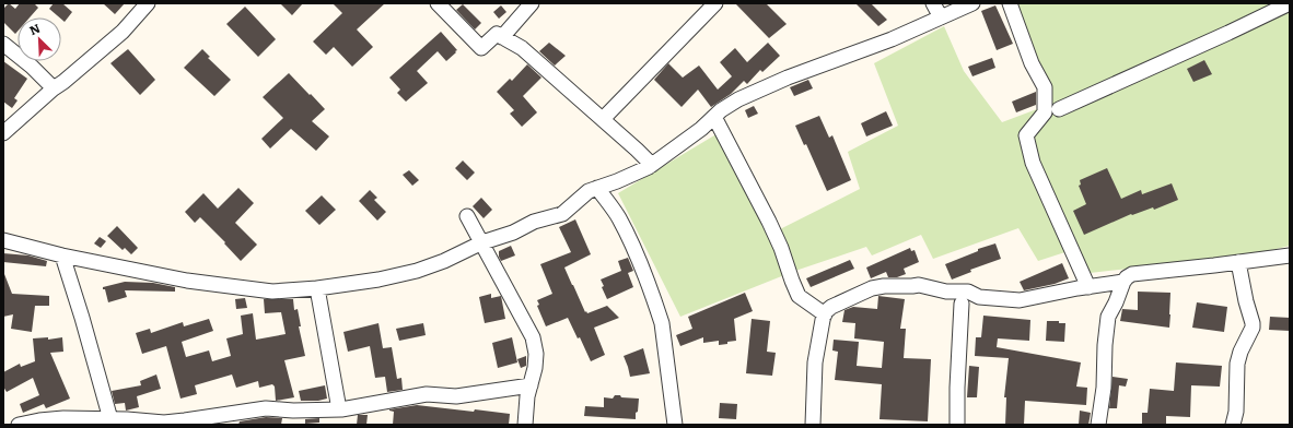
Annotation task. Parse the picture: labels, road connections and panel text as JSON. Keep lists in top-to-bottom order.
{
  "north": "top left"
}
